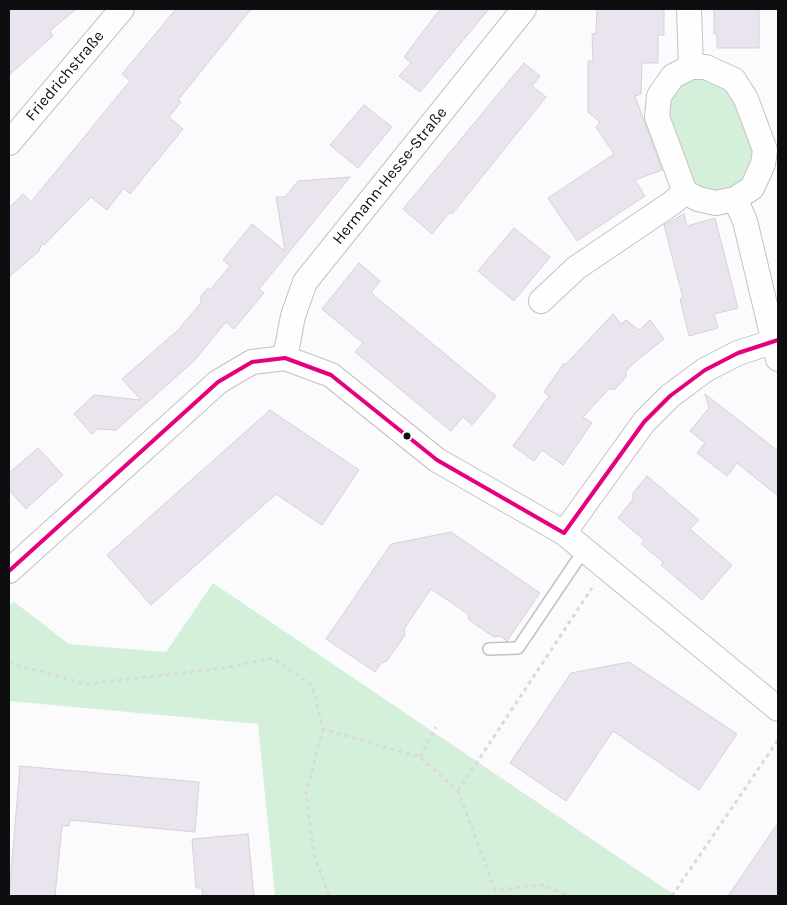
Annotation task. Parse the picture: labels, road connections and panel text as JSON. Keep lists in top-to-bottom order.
{
  "streets": {
    "street": ["Friedrichstraße", "Hermann-Hesse-Straße"]
  }
}
